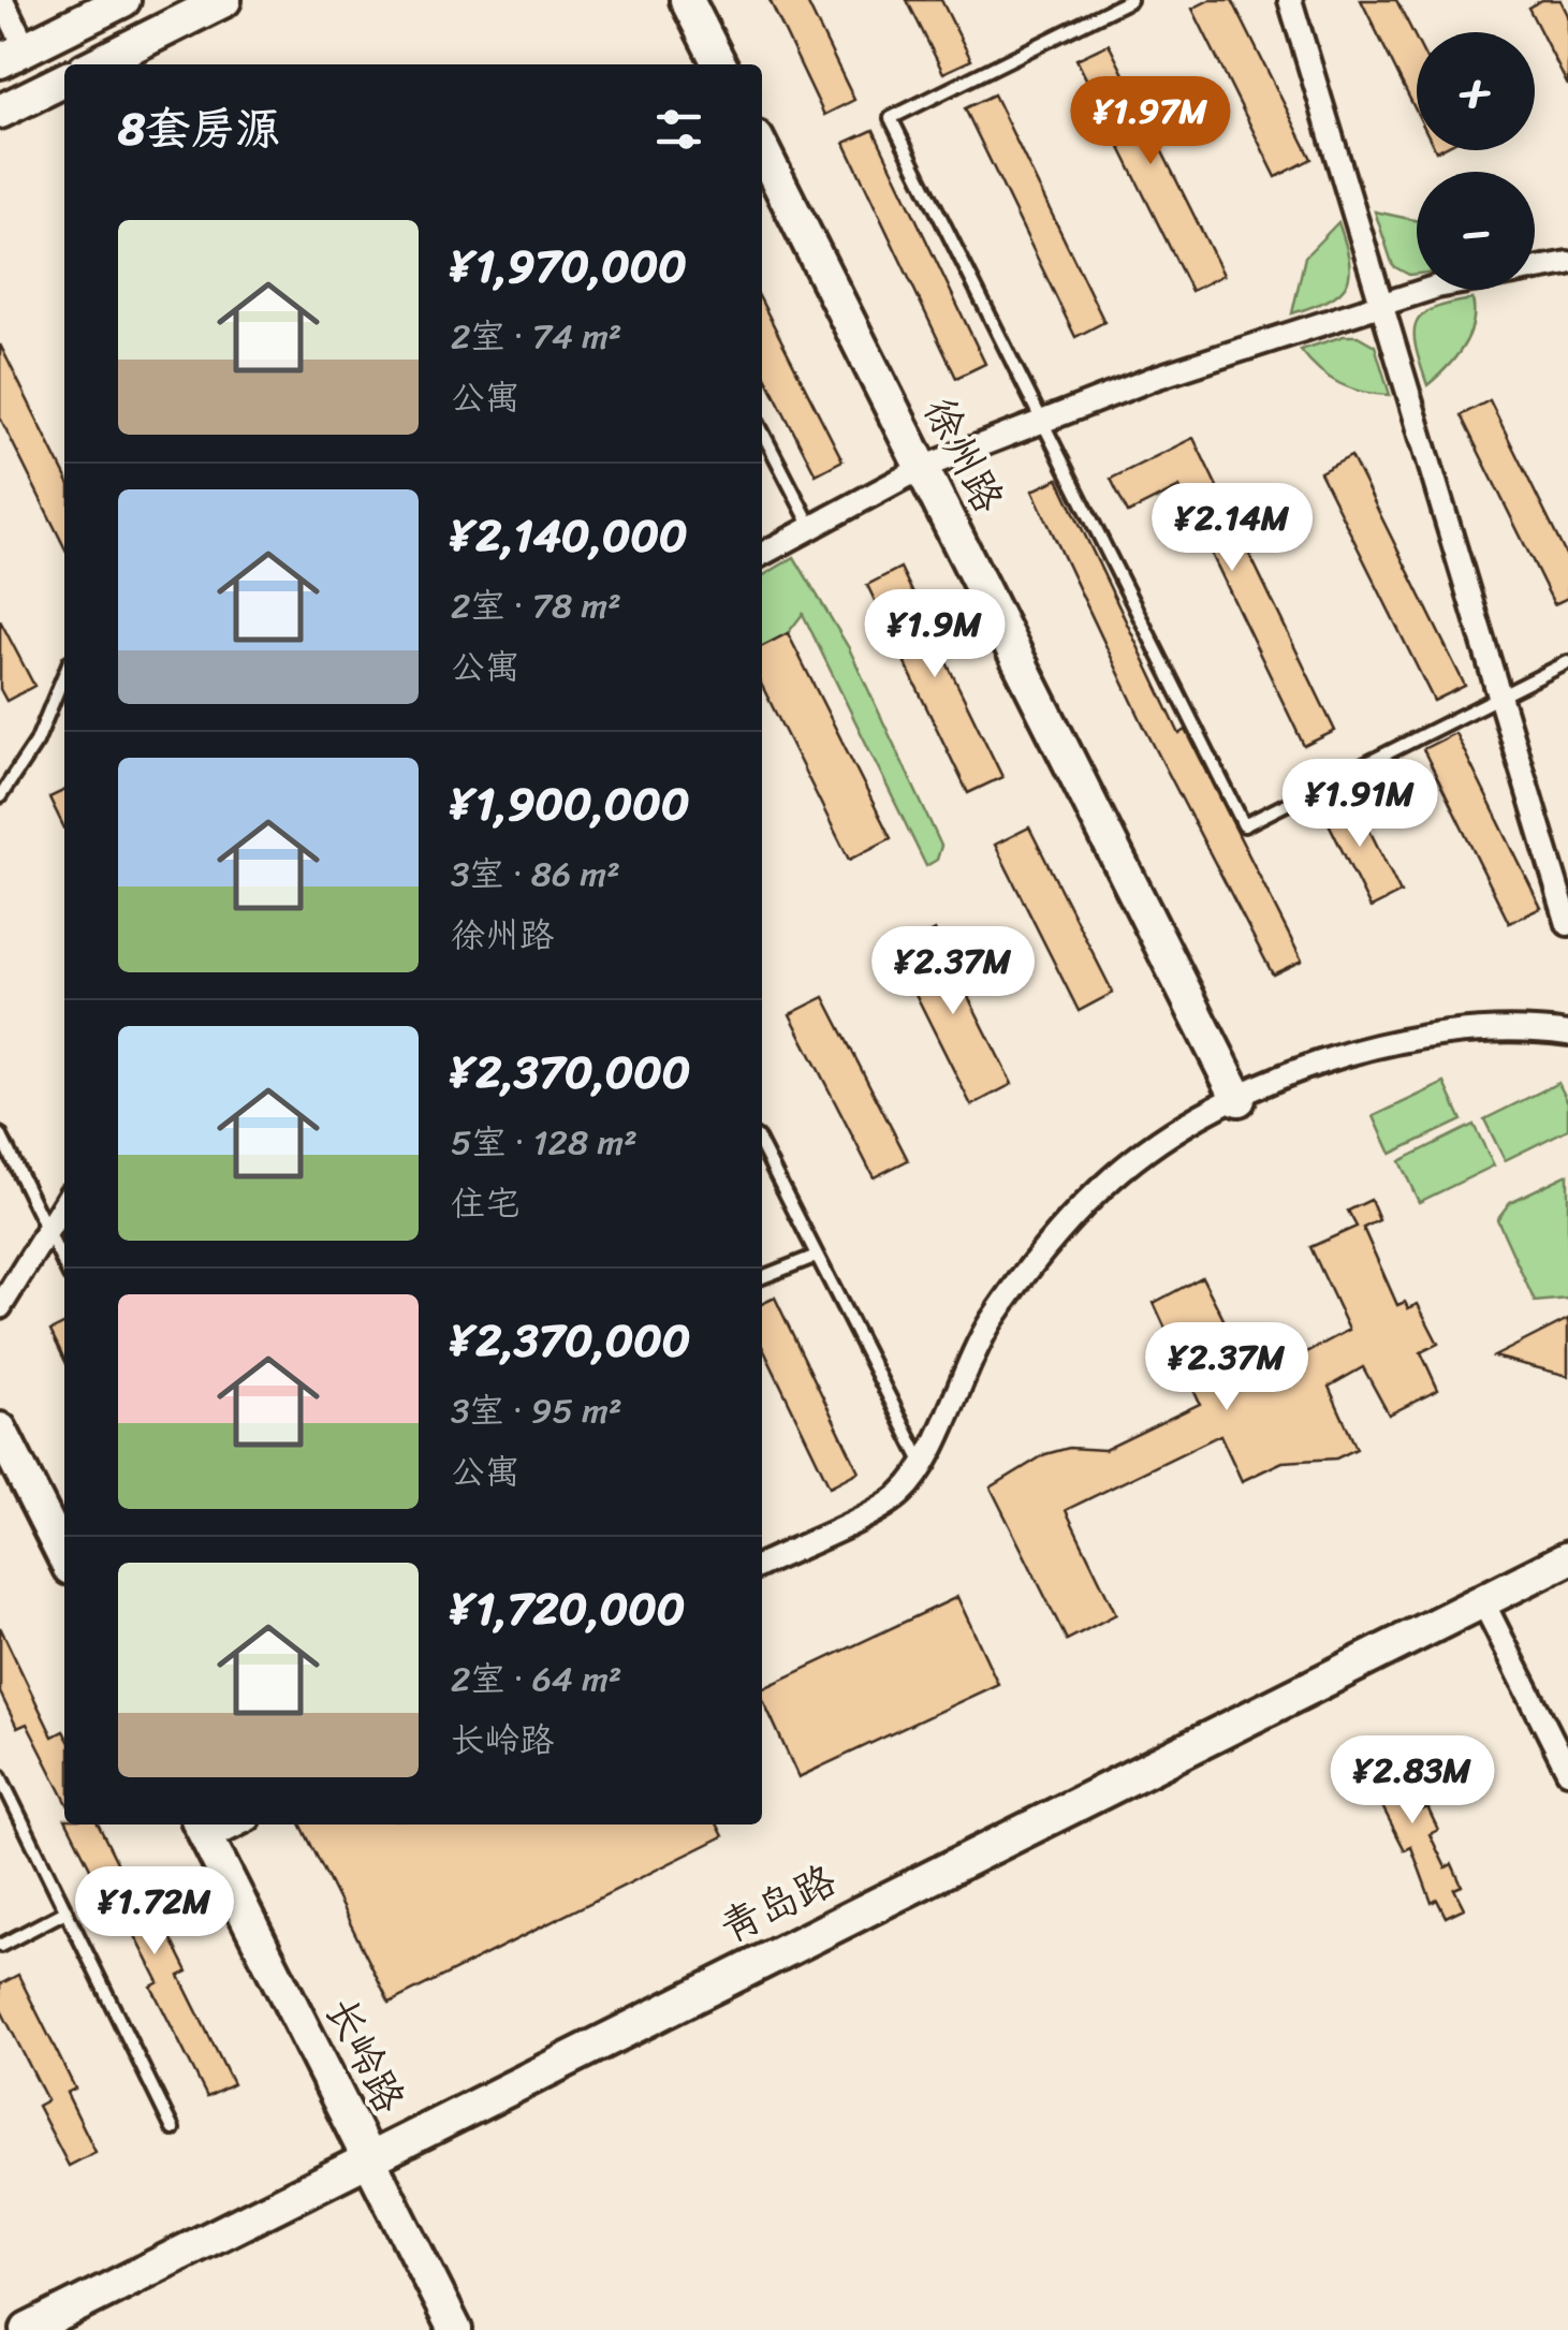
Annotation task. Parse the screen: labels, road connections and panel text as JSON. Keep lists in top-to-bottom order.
{
  "streets": {
    "street": ["徐州路", "青岛路", "长岭路"]
  },
  "crossings": [
    ["青岛路", "长岭路"]
  ],
  "page": {
    "map_buttons": ["+", "−"],
    "heading": "8套房源",
    "price": [
      "¥1.97M",
      "¥2.14M",
      "¥1.9M",
      "¥1.91M",
      "¥2.37M",
      "¥2.37M",
      "¥2.83M",
      "¥1.72M"
    ],
    "list": [
      {
        "name": "¥1,970,000",
        "note": "2室 · 74 m² · 公寓"
      },
      {
        "name": "¥2,140,000",
        "note": "2室 · 78 m² · 公寓"
      },
      {
        "name": "¥1,900,000",
        "note": "3室 · 86 m² · 徐州路"
      },
      {
        "name": "¥2,370,000",
        "note": "5室 · 128 m² · 住宅"
      },
      {
        "name": "¥2,370,000",
        "note": "3室 · 95 m² · 公寓"
      },
      {
        "name": "¥1,720,000",
        "note": "2室 · 64 m² · 长岭路"
      }
    ]
  }
}
